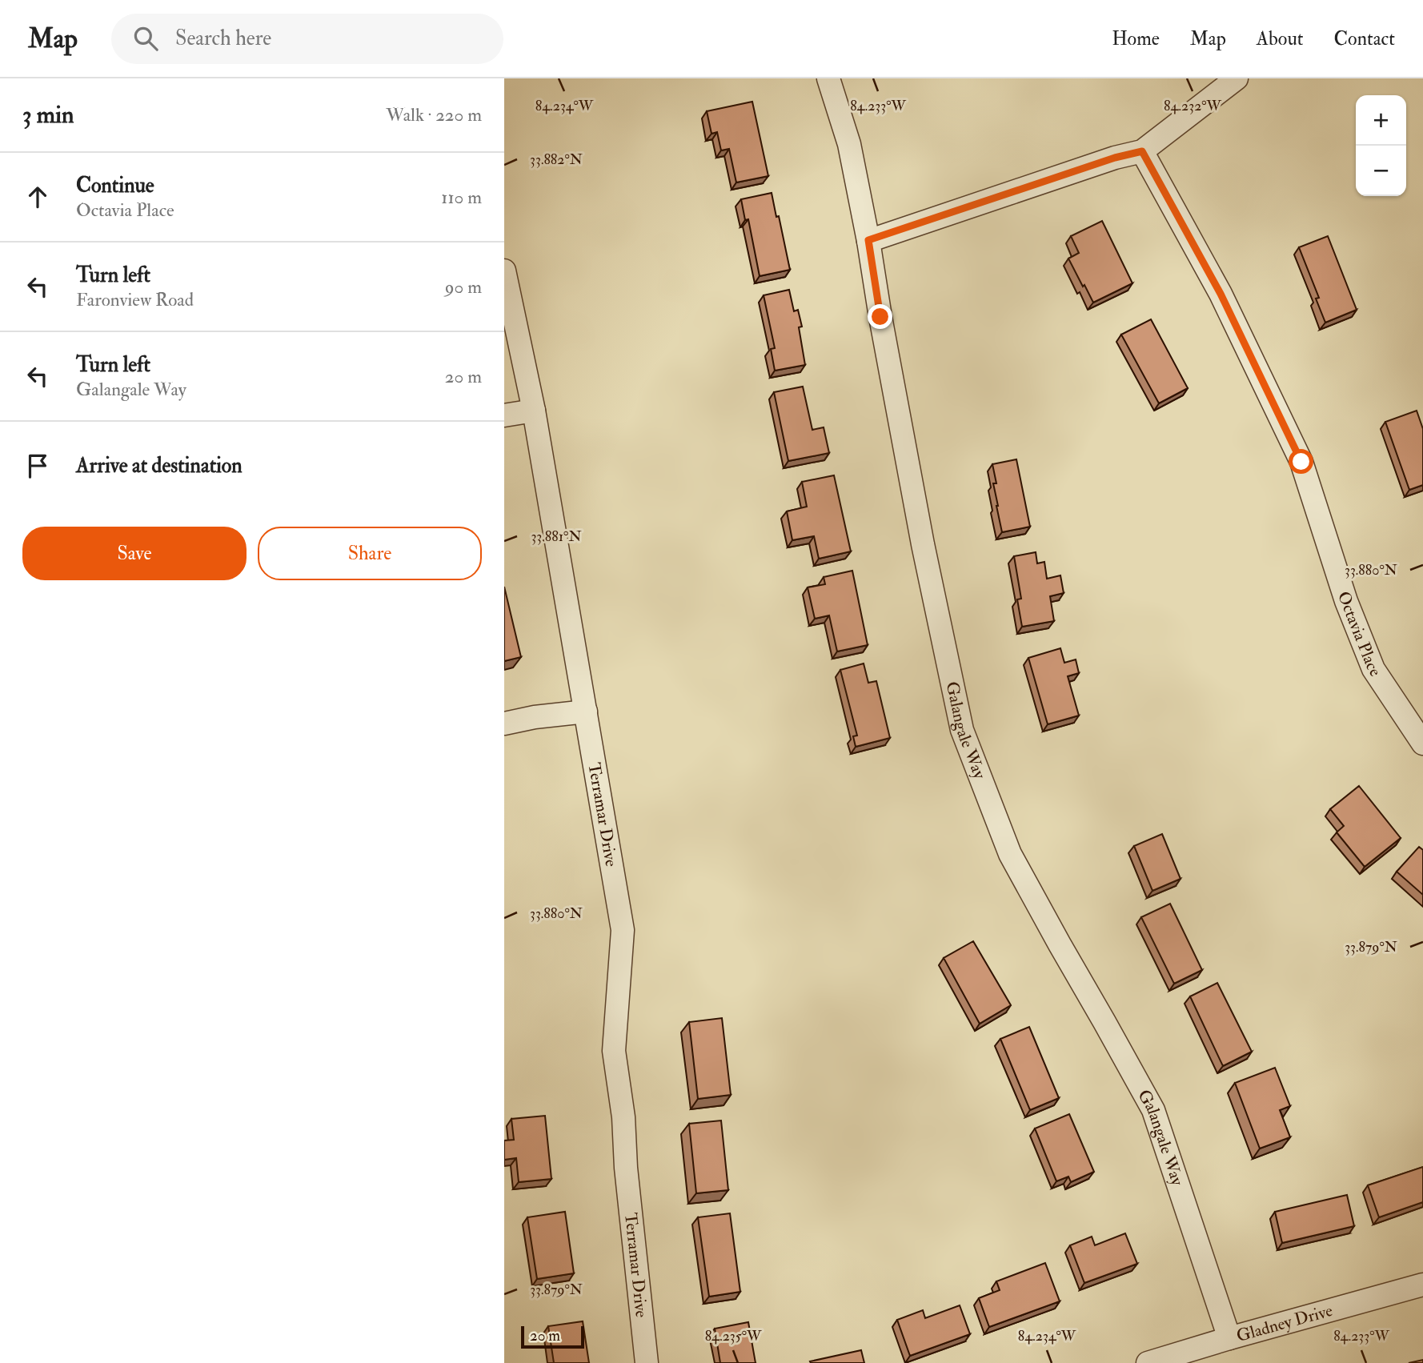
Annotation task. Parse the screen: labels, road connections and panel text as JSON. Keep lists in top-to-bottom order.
{
  "streets": {
    "street": [
      "Octavia Place",
      "Galangale Way",
      "Terramar Drive",
      "Gladney Drive"
    ]
  },
  "crossings": [
    ["Galangale Way", "Gladney Drive"]
  ],
  "scale_bar": "20 m",
  "page": {
    "header": "Map",
    "search": "Search here",
    "nav": [
      "Home",
      "Map",
      "About",
      "Contact"
    ],
    "heading": ["3 min", "Walk · 220 m"],
    "map_buttons": ["+", "−"],
    "list": [
      ["Continue", "Octavia Place", "110 m"],
      ["Turn left", "Faronview Road", "90 m"],
      ["Turn left", "Galangale Way", "20 m"],
      "Arrive at destination"
    ],
    "buttons": ["Save", "Share"],
    "scale": "20 m"
  },
  "coordinates": [
    "84.234°W",
    "84.233°W",
    "84.232°W",
    "33.882°N",
    "33.881°N",
    "33.880°N",
    "33.879°N",
    "84.235°W"
  ]
}
